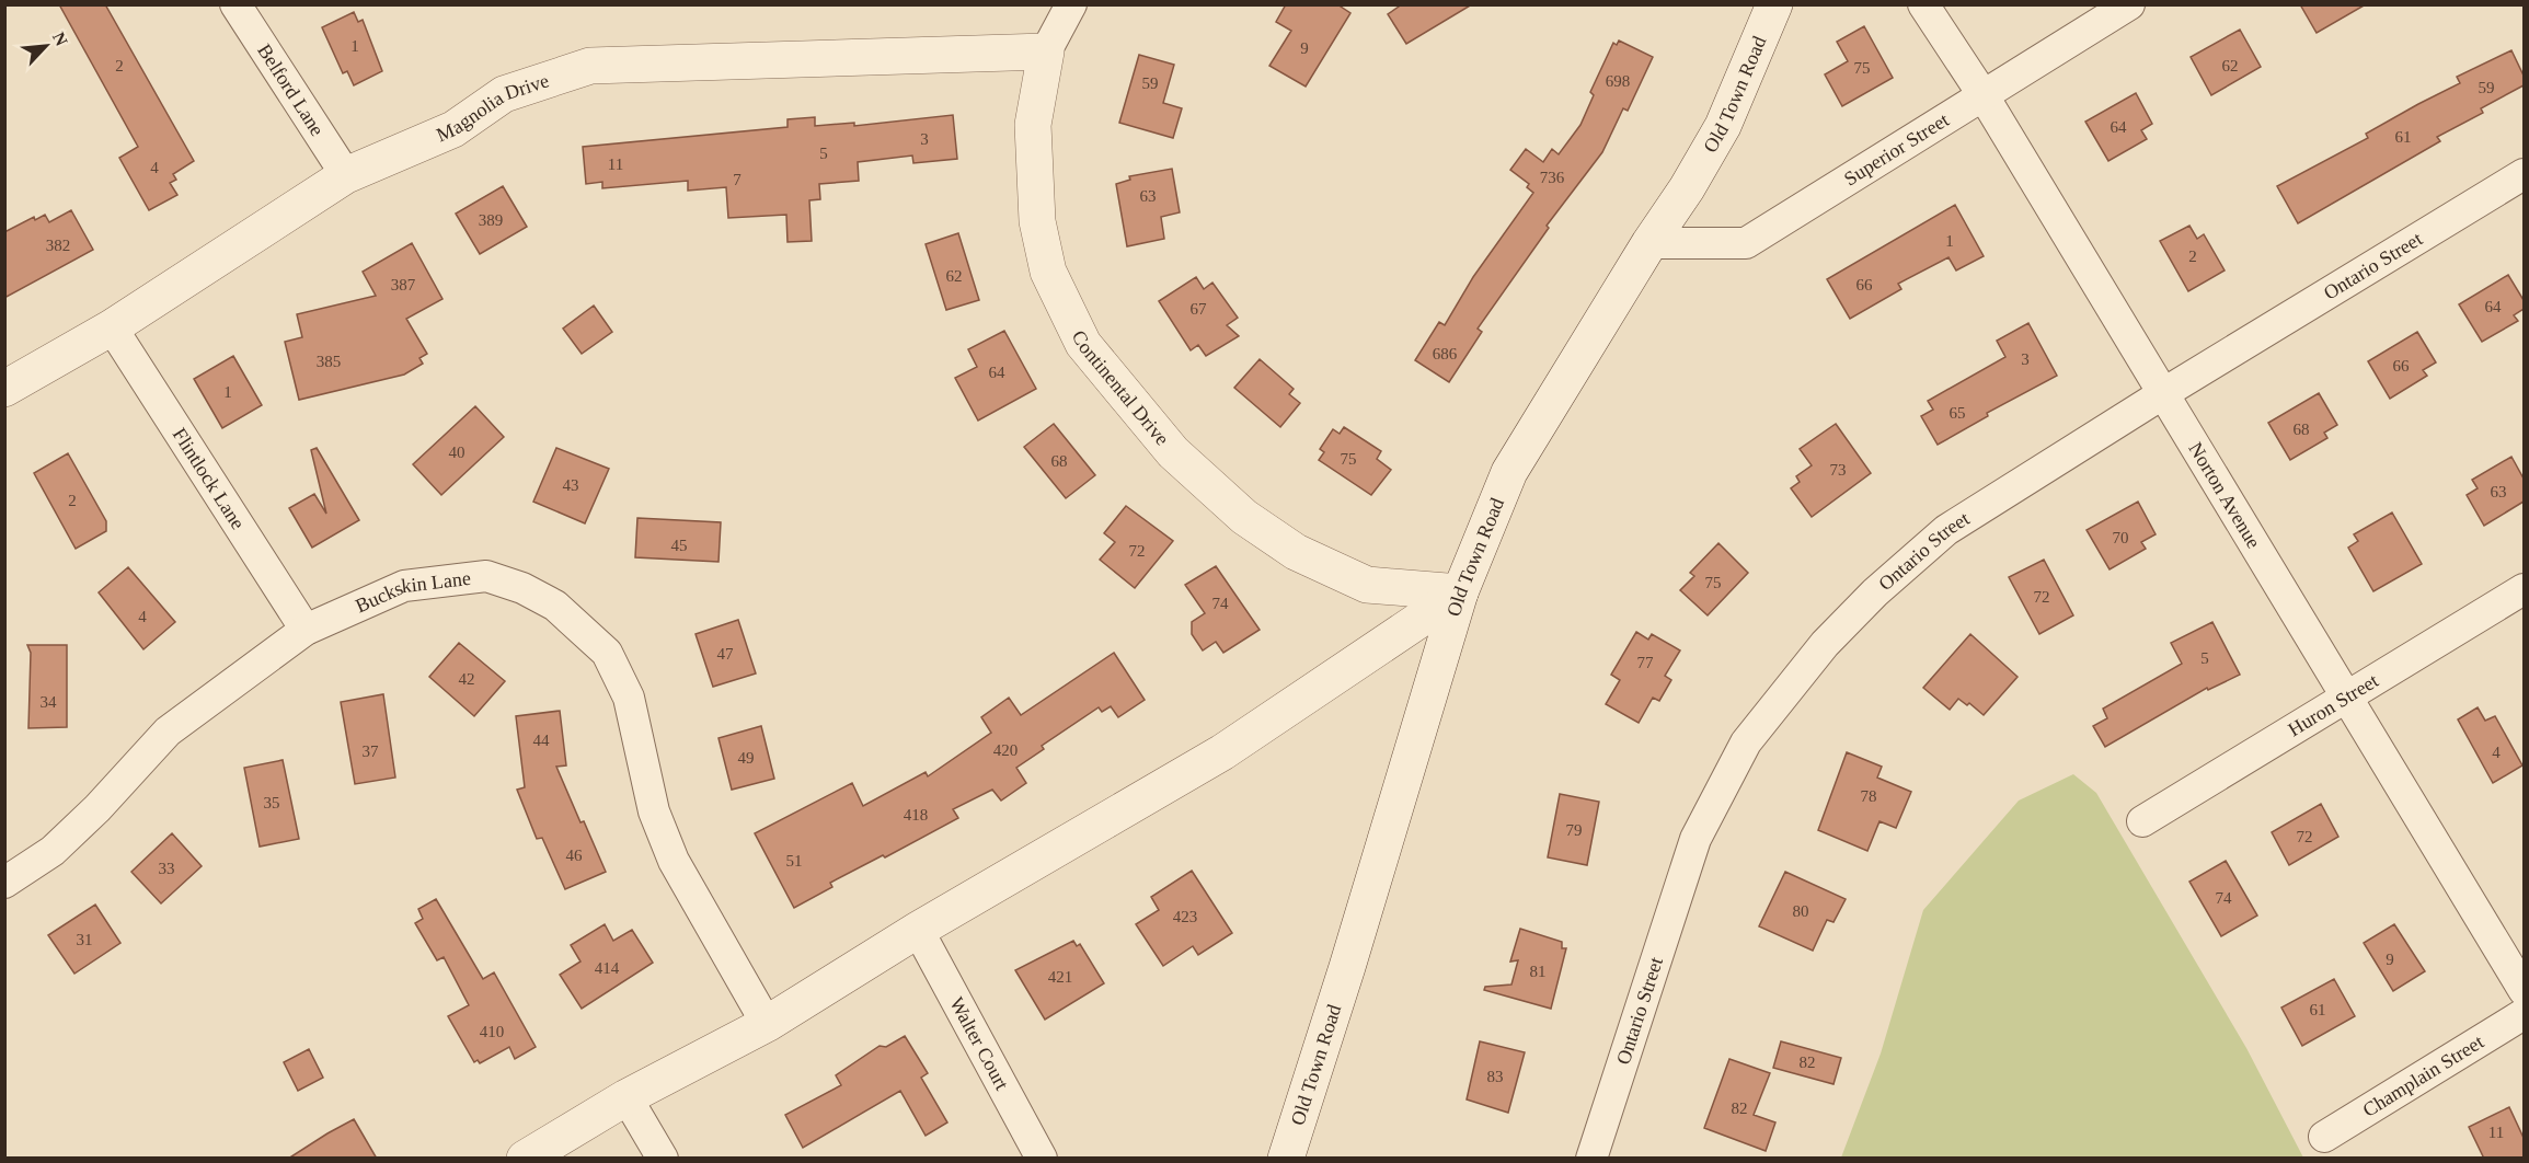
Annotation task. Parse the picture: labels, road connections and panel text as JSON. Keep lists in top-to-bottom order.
{
  "streets": {
    "street": [
      "Belford Lane",
      "Old Town Road",
      "Magnolia Drive",
      "Superior Street",
      "Ontario Street",
      "Continental Drive",
      "Flintlock Lane",
      "Norton Avenue",
      "Buckskin Lane",
      "Huron Street",
      "Walter Court",
      "Champlain Street"
    ]
  },
  "crossings": [
    ["Belford Lane", "Magnolia Drive"],
    ["Old Town Road", "Superior Street"],
    ["Old Town Road", "Continental Drive"],
    ["Magnolia Drive", "Continental Drive"],
    ["Magnolia Drive", "Flintlock Lane"],
    ["Superior Street", "Norton Avenue"],
    ["Ontario Street", "Norton Avenue"],
    ["Flintlock Lane", "Buckskin Lane"],
    ["Norton Avenue", "Huron Street"]
  ],
  "house_numbers": [
    "1",
    "9",
    "2",
    "62",
    "75",
    "698",
    "59",
    "59",
    "64",
    "61",
    "3",
    "5",
    "11",
    "4",
    "736",
    "7",
    "63",
    "389",
    "1",
    "382",
    "2",
    "62",
    "387",
    "66",
    "64",
    "67",
    "686",
    "3",
    "385",
    "66",
    "64",
    "1",
    "65",
    "68",
    "40",
    "75",
    "68",
    "73",
    "43",
    "63",
    "2",
    "70",
    "45",
    "72",
    "75",
    "72",
    "74",
    "4",
    "47",
    "5",
    "77",
    "42",
    "34",
    "44",
    "420",
    "37",
    "4",
    "49",
    "78",
    "35",
    "418",
    "79",
    "72",
    "46",
    "51",
    "33",
    "74",
    "80",
    "423",
    "31",
    "9",
    "414",
    "81",
    "421",
    "61",
    "410",
    "82",
    "83",
    "82",
    "11"
  ],
  "north": "top right"
}
